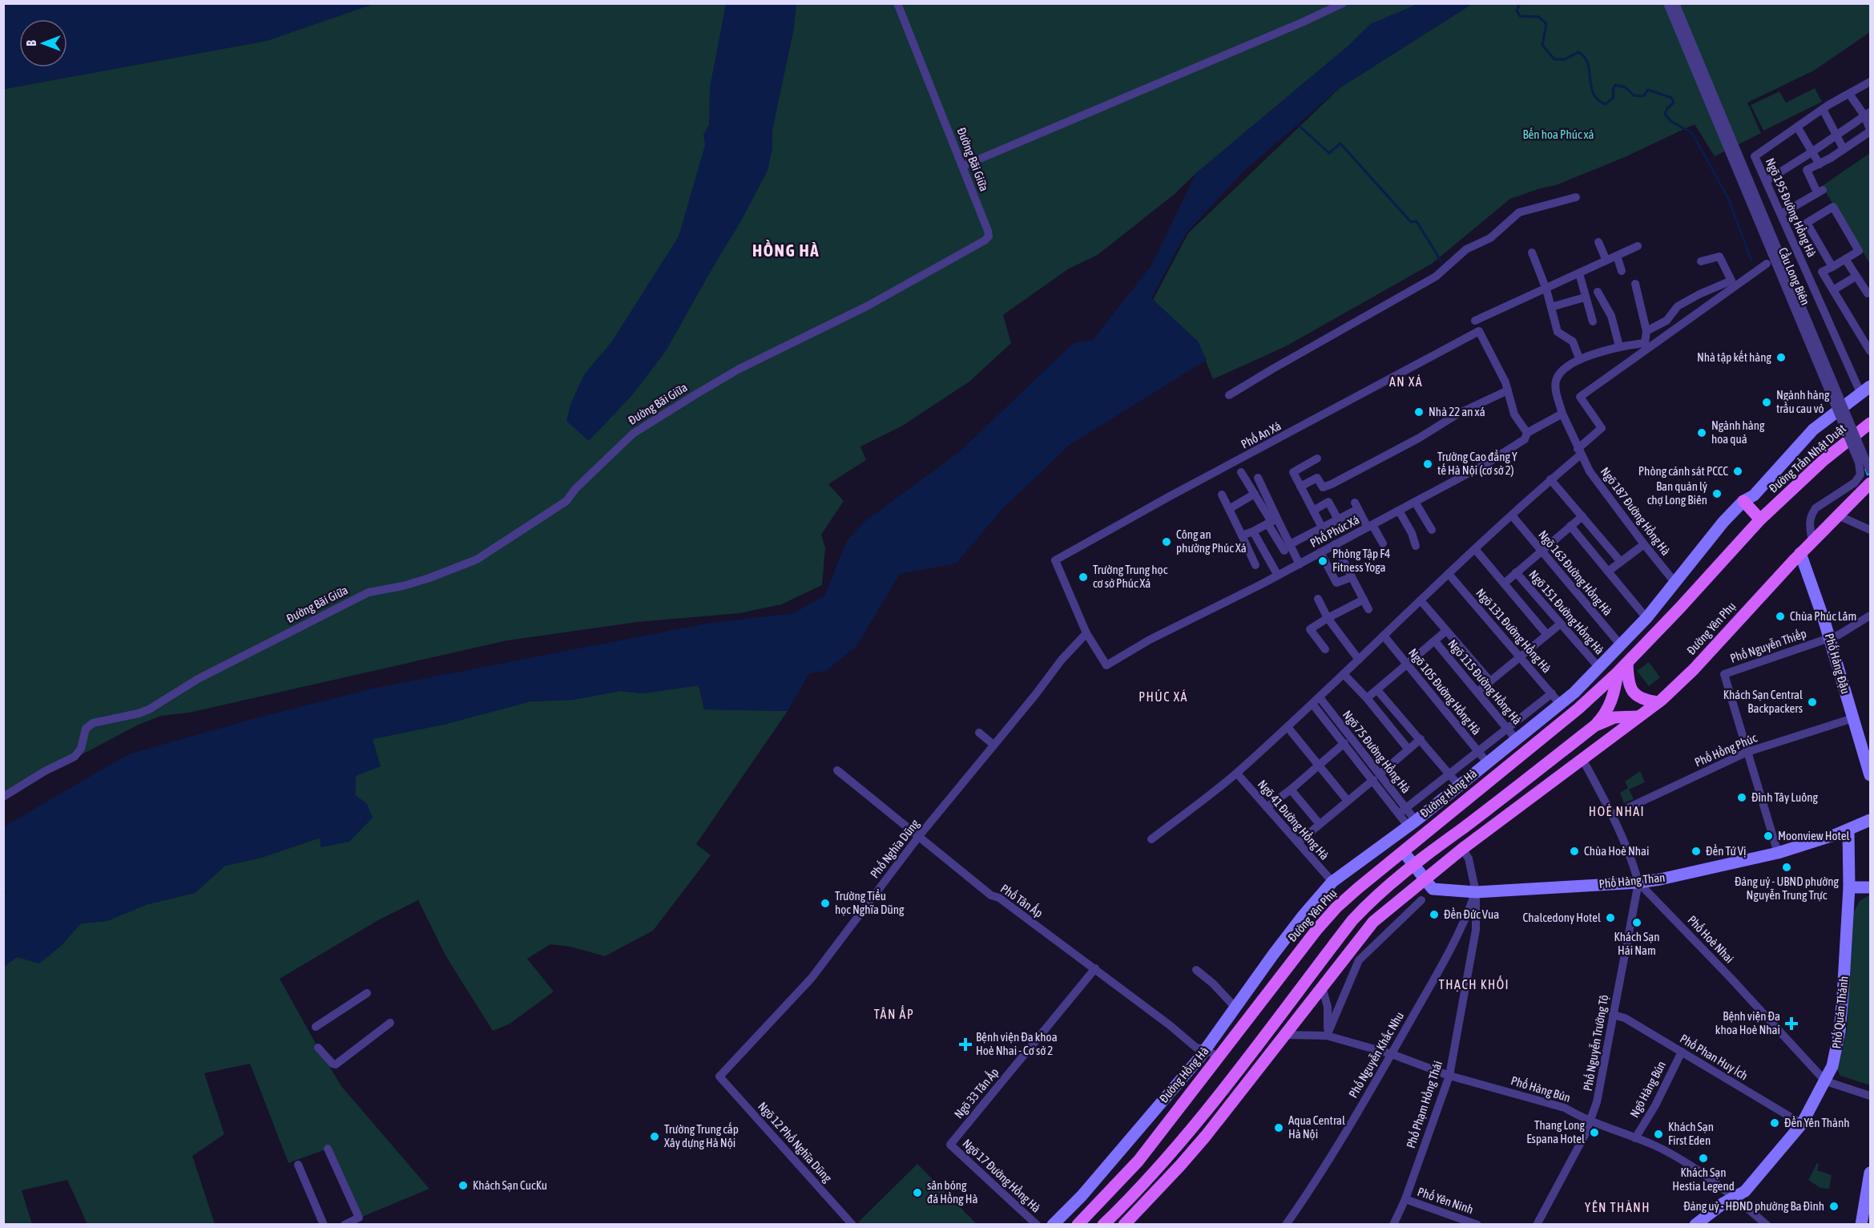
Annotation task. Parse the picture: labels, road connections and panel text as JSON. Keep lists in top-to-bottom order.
{
  "streets": {
    "main road": ["Đường Trần Nhật Duật", "Đường Yên Phụ"],
    "street": [
      "Đường Bãi Giữa",
      "Ngõ 195 Đường Hồng Hà",
      "Cầu Long Biên",
      "Phố An Xá",
      "Ngõ 187 Đường Hồng Hà",
      "Phố Phúc Xá",
      "Ngõ 163 Đường Hồng Hà",
      "Ngõ 151 Đường Hồng Hà",
      "Ngõ 131 Đường Hồng Hà",
      "Phố Nguyễn Thiếp",
      "Phố Hàng Đậu",
      "Ngõ 115 Đường Hồng Hà",
      "Ngõ 105 Đường Hồng Hà",
      "Phố Hồng Phúc",
      "Ngõ 75 Đường Hồng Hà",
      "Đường Hồng Hà",
      "Ngõ 41 Đường Hồng Hà",
      "Phố Nghĩa Dũng",
      "Phố Hàng Than",
      "Phố Tân Ấp",
      "Phố Hoè Nhai",
      "Phố Quán Thánh",
      "Phố Nguyễn Trường Tộ",
      "Phố Nguyễn Khắc Nhu",
      "Phố Phan Huy Ích",
      "Phố Hàng Bún",
      "Ngõ Hàng Bún",
      "Ngõ 33 Tân Ấp",
      "Phố Phạm Hồng Thái",
      "Ngõ 12 Phố Nghĩa Dũng",
      "Ngõ 17 Đường Hồng Hà",
      "Phố Yên Ninh"
    ]
  },
  "crossings": [
    ["Ngõ 195 Đường Hồng Hà", "Đường Hồng Hà"],
    ["Phố An Xá", "Phố Phúc Xá"],
    ["Phố An Xá", "Phố Nghĩa Dũng"],
    ["Đường Trần Nhật Duật", "Đường Yên Phụ"],
    ["Ngõ 187 Đường Hồng Hà", "Đường Hồng Hà"],
    ["Phố Phúc Xá", "Phố Nghĩa Dũng"],
    ["Ngõ 163 Đường Hồng Hà", "Đường Hồng Hà"],
    ["Ngõ 151 Đường Hồng Hà", "Đường Hồng Hà"],
    ["Đường Yên Phụ", "Phố Hàng Đậu"],
    ["Đường Yên Phụ", "Phố Hàng Than"],
    ["Đường Yên Phụ", "Phố Tân Ấp"],
    ["Đường Yên Phụ", "Phố Hoè Nhai"],
    ["Đường Yên Phụ", "Phố Hàng Bún"],
    ["Đường Yên Phụ", "Phố Phạm Hồng Thái"],
    ["Ngõ 131 Đường Hồng Hà", "Đường Hồng Hà"],
    ["Phố Nguyễn Thiếp", "Phố Hàng Đậu"],
    ["Phố Nguyễn Thiếp", "Phố Hồng Phúc"],
    ["Phố Hàng Đậu", "Phố Hồng Phúc"],
    ["Ngõ 115 Đường Hồng Hà", "Đường Hồng Hà"],
    ["Ngõ 105 Đường Hồng Hà", "Đường Hồng Hà"],
    ["Phố Hồng Phúc", "Phố Hoè Nhai"],
    ["Ngõ 75 Đường Hồng Hà", "Đường Hồng Hà"],
    ["Đường Hồng Hà", "Ngõ 41 Đường Hồng Hà"],
    ["Đường Hồng Hà", "Phố Tân Ấp"],
    ["Phố Nghĩa Dũng", "Phố Tân Ấp"],
    ["Phố Nghĩa Dũng", "Ngõ 12 Phố Nghĩa Dũng"],
    ["Phố Hàng Than", "Phố Hoè Nhai"],
    ["Phố Hàng Than", "Phố Quán Thánh"],
    ["Phố Hàng Than", "Phố Nguyễn Trường Tộ"],
    ["Phố Hàng Than", "Phố Nguyễn Khắc Nhu"],
    ["Phố Hàng Than", "Phố Phạm Hồng Thái"],
    ["Phố Tân Ấp", "Ngõ 33 Tân Ấp"],
    ["Phố Hoè Nhai", "Phố Quán Thánh"],
    ["Phố Hoè Nhai", "Phố Nguyễn Trường Tộ"],
    ["Phố Quán Thánh", "Phố Phan Huy Ích"],
    ["Phố Quán Thánh", "Phố Hàng Bún"],
    ["Phố Nguyễn Trường Tộ", "Phố Phan Huy Ích"],
    ["Phố Nguyễn Trường Tộ", "Phố Hàng Bún"],
    ["Phố Nguyễn Khắc Nhu", "Phố Hàng Bún"],
    ["Phố Nguyễn Khắc Nhu", "Phố Phạm Hồng Thái"],
    ["Phố Phan Huy Ích", "Ngõ Hàng Bún"],
    ["Phố Hàng Bún", "Ngõ Hàng Bún"],
    ["Phố Hàng Bún", "Phố Phạm Hồng Thái"],
    ["Ngõ 33 Tân Ấp", "Ngõ 17 Đường Hồng Hà"],
    ["Phố Phạm Hồng Thái", "Phố Yên Ninh"]
  ],
  "districts": [
    "HỒNG HÀ",
    "AN XÁ",
    "PHÚC XÁ",
    "HOÈ NHAI",
    "THẠCH KHỐI",
    "TÂN ẤP",
    "YÊN THÀNH"
  ],
  "parks": ["Bến hoa Phúc xá"],
  "places": {
    "other": [
      "Nhà tập kết hàng",
      "Ngành hàng trầu cau vỏ",
      "Nhà 22 an xá",
      "Ngành hàng hoa quả",
      "Trường Cao đẳng Y tế Hà Nội (cơ sở 2)",
      "Phòng cảnh sát PCCC",
      "Ban quản lý chợ Long Biên",
      "Công an phường Phúc Xá",
      "Phòng Tập F4 Fitness Yoga",
      "Trường Trung học cơ sở Phúc Xá",
      "Chùa Phúc Lâm",
      "Khách Sạn Central Backpackers",
      "Đình Tây Luông",
      "Moonview Hotel",
      "Chùa Hoè Nhai",
      "Đền Tứ Vị",
      "Đảng uỷ - UBND phường Nguyễn Trung Trực",
      "Trường Tiểu học Nghĩa Dũng",
      "Đền Đức Vua",
      "Chalcedony Hotel",
      "Khách Sạn Hải Nam",
      "Đền Yên Thành",
      "Aqua Central Hà Nội",
      "Thang Long Espana Hotel",
      "Khách Sạn First Eden",
      "Trường Trung cấp Xây dựng Hà Nội",
      "Khách Sạn Hestia Legend",
      "Khách Sạn CucKu",
      "sân bóng đá Hồng Hà",
      "Đảng uỷ - HĐND phường Ba Đình"
    ],
    "health": ["Bệnh viện Đa khoa Hoè Nhai", "Bệnh viện Đa khoa Hoè Nhai - Cơ sở 2"]
  },
  "north": "left"
}
